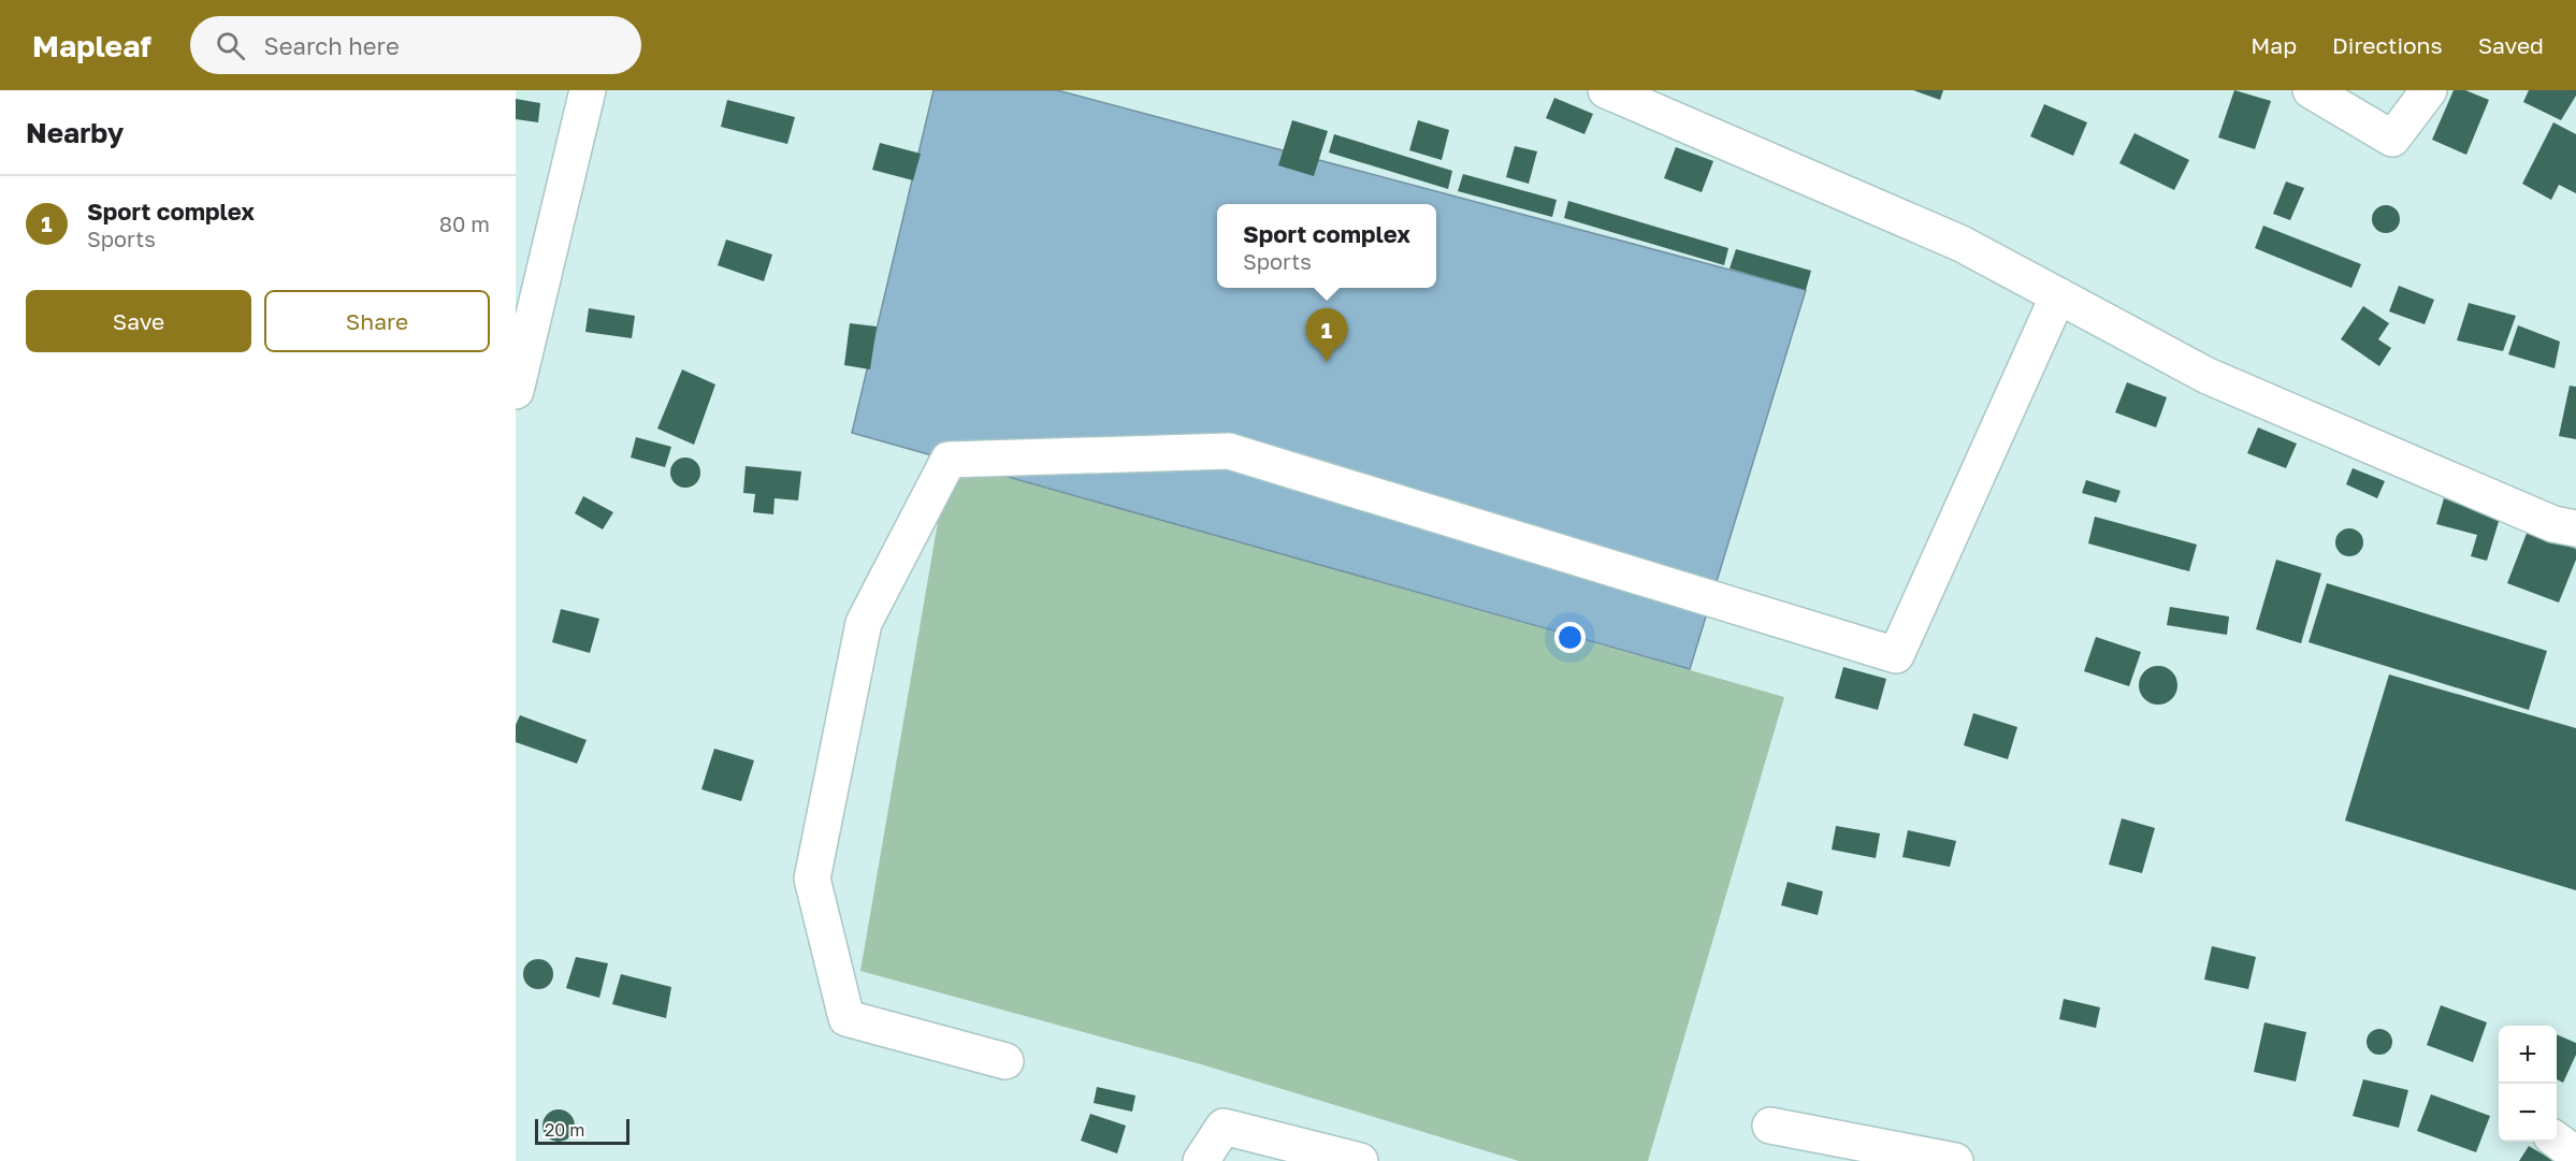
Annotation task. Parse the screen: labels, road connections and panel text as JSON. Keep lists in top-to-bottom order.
{
  "scale_bar": "20 m",
  "page": {
    "header": "Mapleaf",
    "search": "Search here",
    "nav": ["Map", "Directions", "Saved"],
    "heading": "Nearby",
    "list": [
      {
        "mark": "1",
        "name": "Sport complex",
        "note": "Sports",
        "value": "80 m"
      }
    ],
    "popup": ["Sport complex", "Sports"],
    "buttons": ["Save", "Share"],
    "pins": "1",
    "map_buttons": ["+", "−"],
    "scale": "20 m"
  }
}
